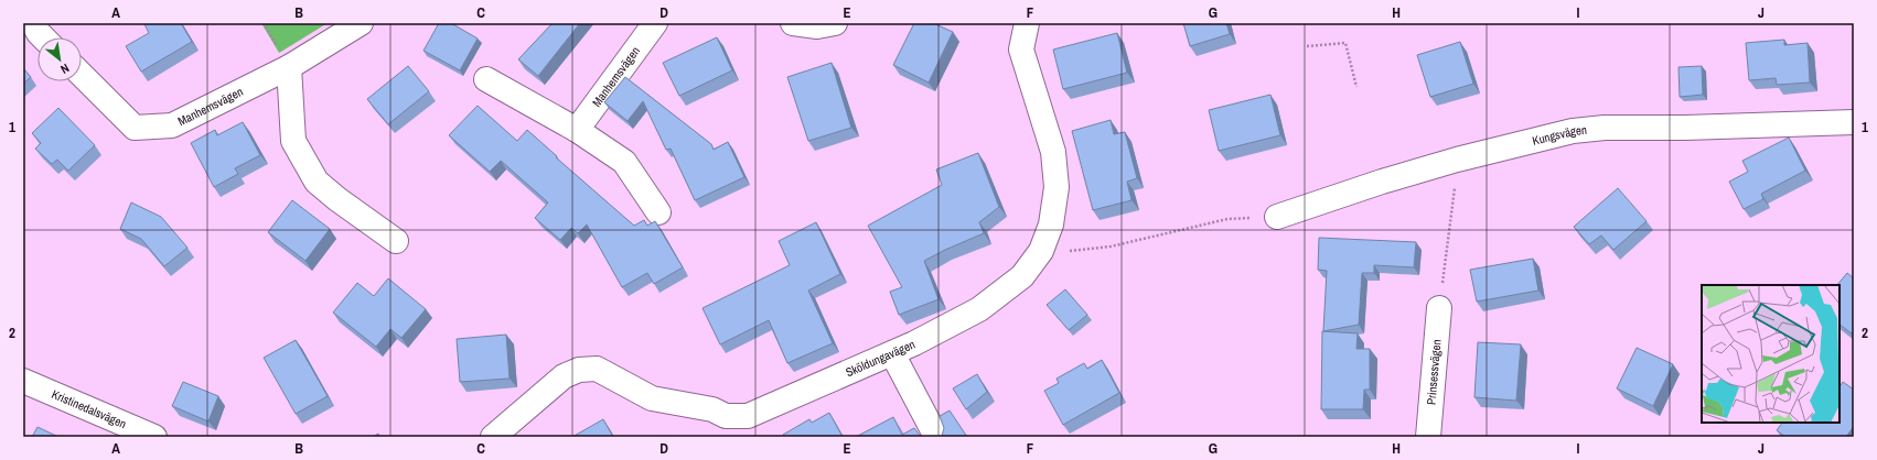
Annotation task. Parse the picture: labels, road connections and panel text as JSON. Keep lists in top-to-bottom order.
{
  "streets": {
    "street": [
      "Manhemsvägen",
      "Kungsvägen",
      "Sköldungavägen",
      "Prinsessvägen",
      "Kristinedalsvägen"
    ]
  },
  "north": "bottom right",
  "grid": {
    "columns": [
      "A",
      "B",
      "C",
      "D",
      "E",
      "F",
      "G",
      "H",
      "I",
      "J"
    ],
    "rows": ["1", "2"]
  }
}
